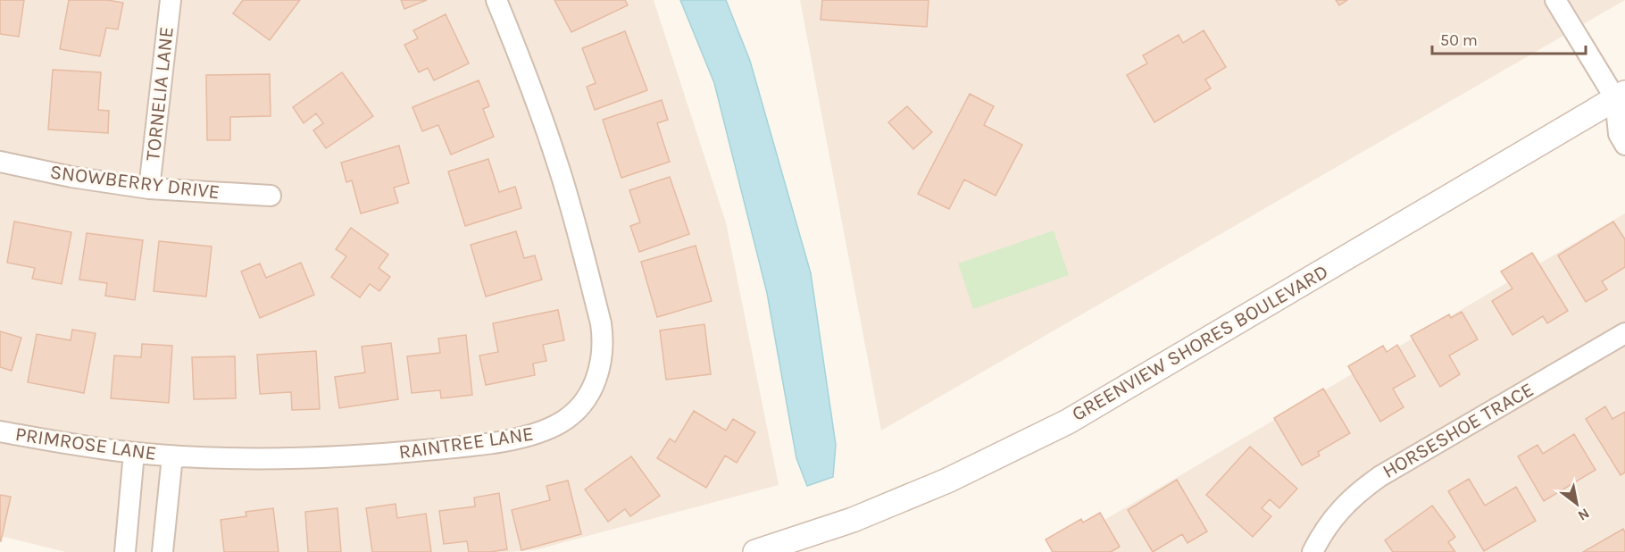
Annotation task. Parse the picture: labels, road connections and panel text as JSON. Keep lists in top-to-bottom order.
{
  "streets": {
    "street": [
      "TORNELIA LANE",
      "SNOWBERRY DRIVE",
      "GREENVIEW SHORES BOULEVARD",
      "HORSESHOE TRACE",
      "RAINTREE LANE",
      "PRIMROSE LANE"
    ]
  },
  "crossings": [
    ["TORNELIA LANE", "SNOWBERRY DRIVE"],
    ["RAINTREE LANE", "PRIMROSE LANE"]
  ],
  "scale_bar": "50 m",
  "north": "bottom right"
}
